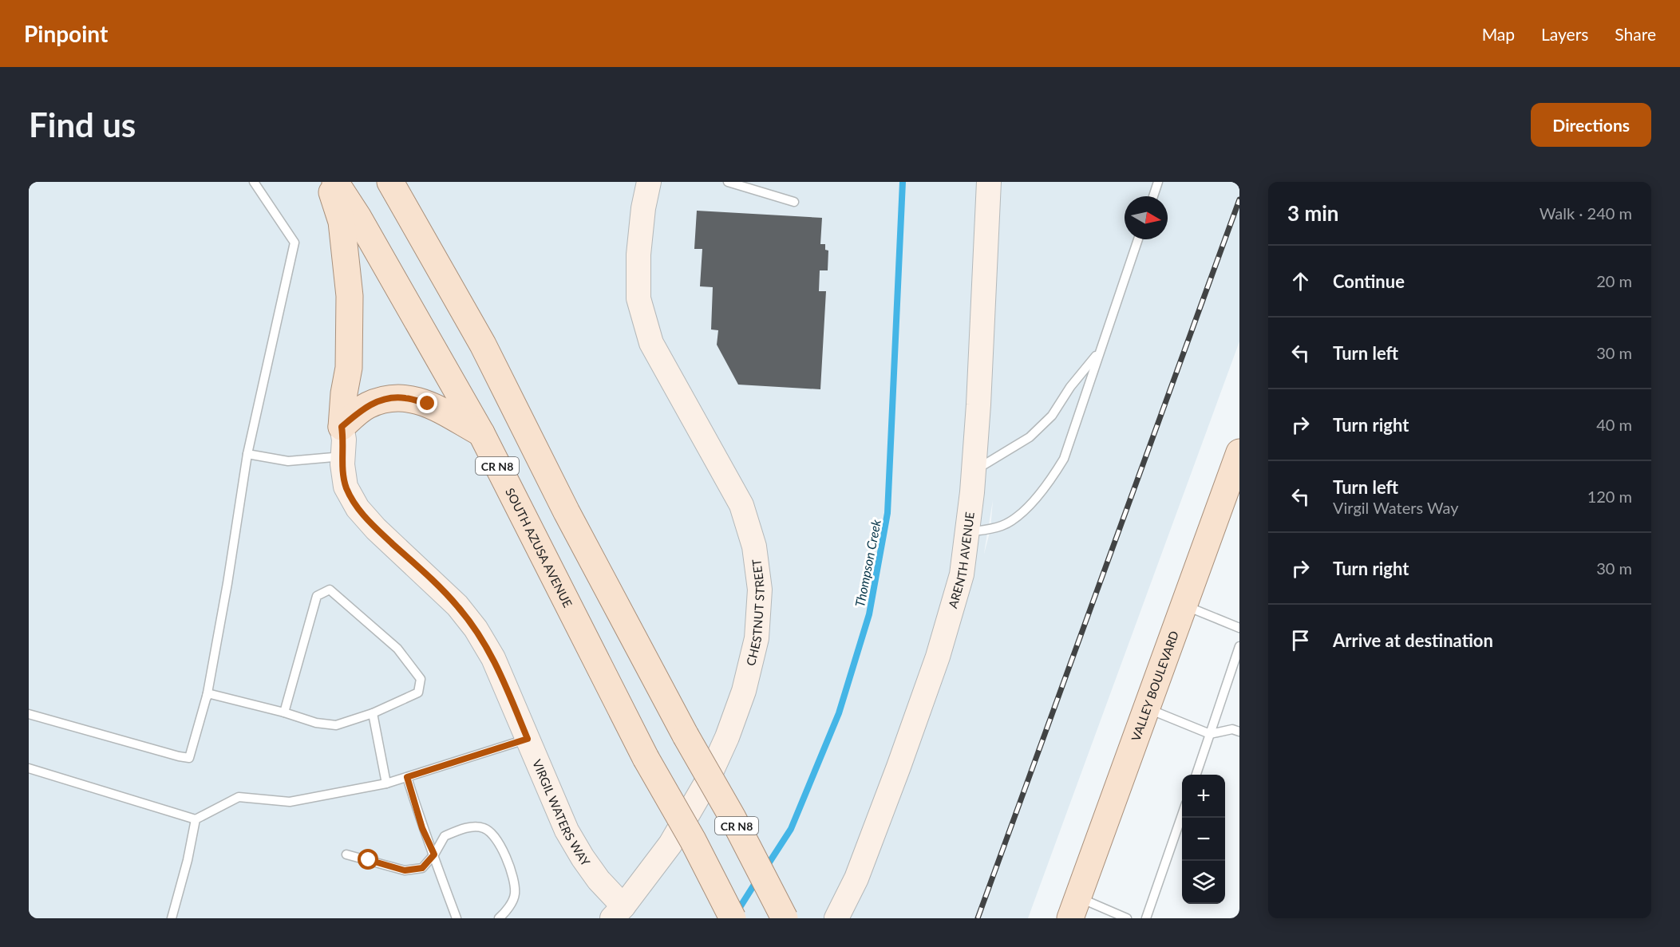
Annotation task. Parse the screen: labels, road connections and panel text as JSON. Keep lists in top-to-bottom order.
{
  "streets": {
    "main road": ["CR N8", "SOUTH AZUSA AVENUE", "VALLEY BOULEVARD"],
    "street": ["ARENTH AVENUE", "CHESTNUT STREET", "VIRGIL WATERS WAY"]
  },
  "crossings": [
    ["CHESTNUT STREET", "VIRGIL WATERS WAY"]
  ],
  "water": ["Thompson Creek"],
  "north": "right",
  "page": {
    "header": "Pinpoint",
    "nav": ["Map", "Layers", "Share"],
    "buttons": "Directions",
    "title": "Find us",
    "heading": ["3 min", "Walk · 240 m"],
    "list": [
      ["Continue", "20 m"],
      ["Turn left", "30 m"],
      ["Turn right", "40 m"],
      ["Turn left", "Virgil Waters Way", "120 m"],
      ["Turn right", "30 m"],
      "Arrive at destination"
    ],
    "map_buttons": ["+", "−"]
  }
}
